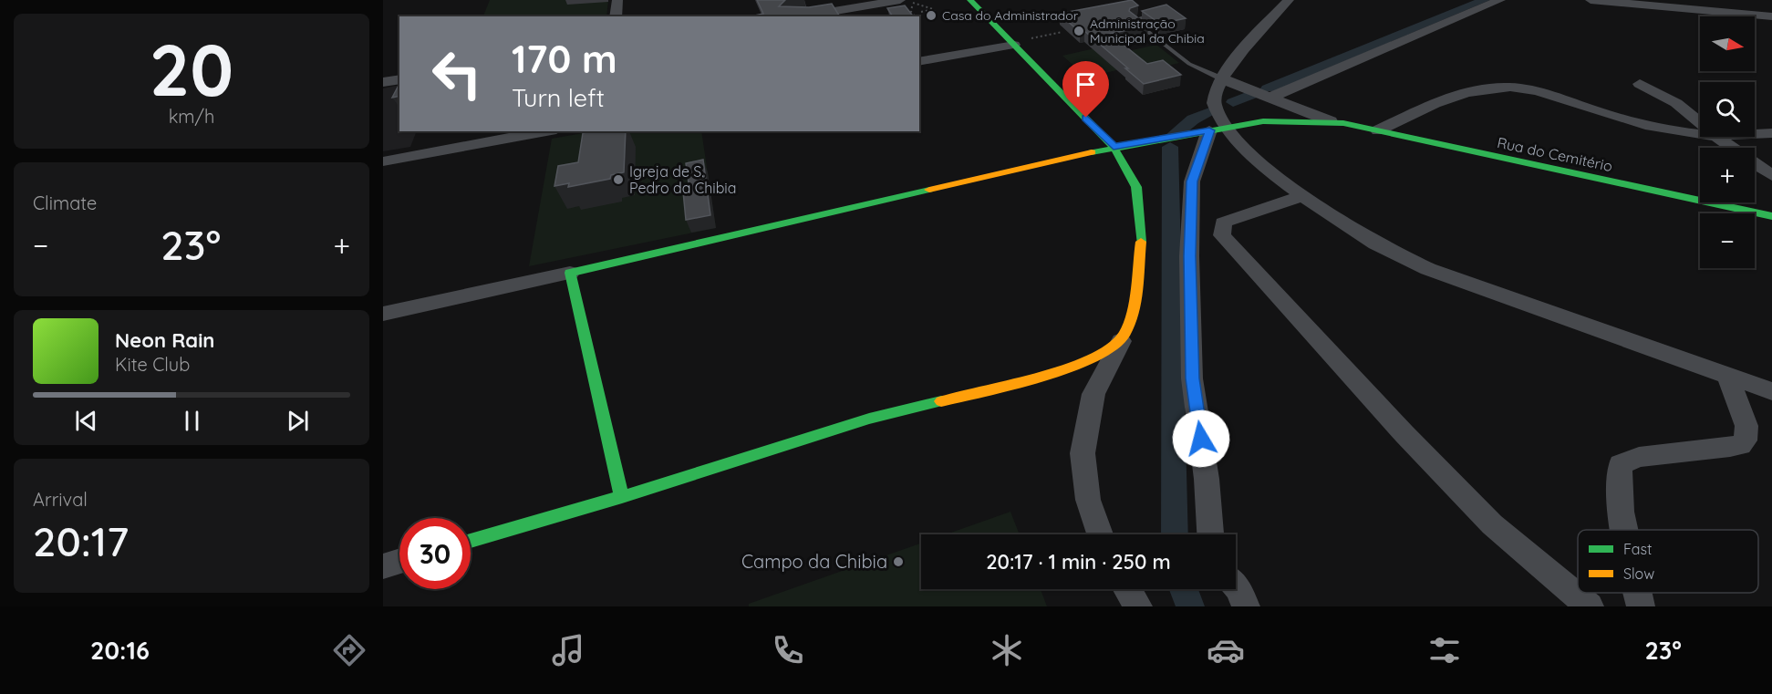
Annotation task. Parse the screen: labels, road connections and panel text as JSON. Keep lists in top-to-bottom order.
{
  "streets": {
    "street": ["Rua do Cemitério"]
  },
  "places": [
    "Casa do Administrador",
    "Administração Municipal da Chibia",
    "Igreja de S. Pedro da Chibia",
    "Campo da Chibia"
  ],
  "legend": ["Fast", "Slow"],
  "north": "right",
  "page": {
    "tile": [
      ["20", "km/h"],
      "Climate",
      ["Arrival", "20:17"]
    ],
    "map_buttons": ["+", "−"],
    "turn": ["170 m", "Turn left"],
    "heat": ["−", "23°", "+"],
    "song": ["Neon Rain", "Kite Club"],
    "limit": "30",
    "trip": "20:17 · 1 min · 250 m",
    "tabs": ["20:16", "23°"]
  }
}
